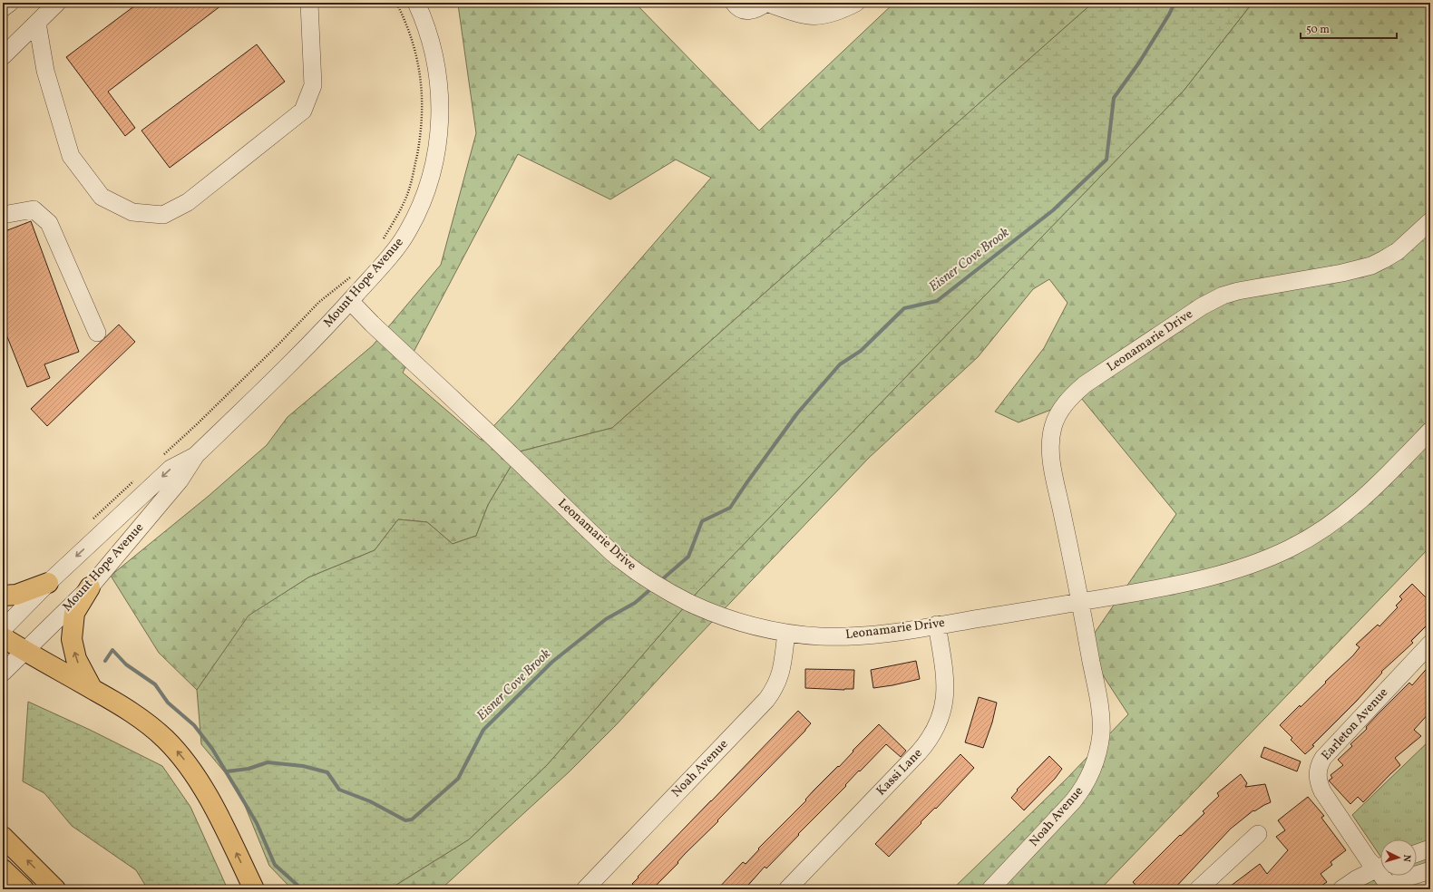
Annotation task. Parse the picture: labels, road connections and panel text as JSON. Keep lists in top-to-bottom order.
{
  "streets": {
    "street": [
      "Mount Hope Avenue",
      "Leonamarie Drive",
      "Earleton Avenue",
      "Noah Avenue",
      "Kassi Lane"
    ]
  },
  "crossings": [
    ["Mount Hope Avenue", "Leonamarie Drive"],
    ["Leonamarie Drive", "Noah Avenue"],
    ["Leonamarie Drive", "Kassi Lane"]
  ],
  "water": ["Eisner Cove Brook"],
  "scale_bar": "50 m",
  "north": "right"
}
